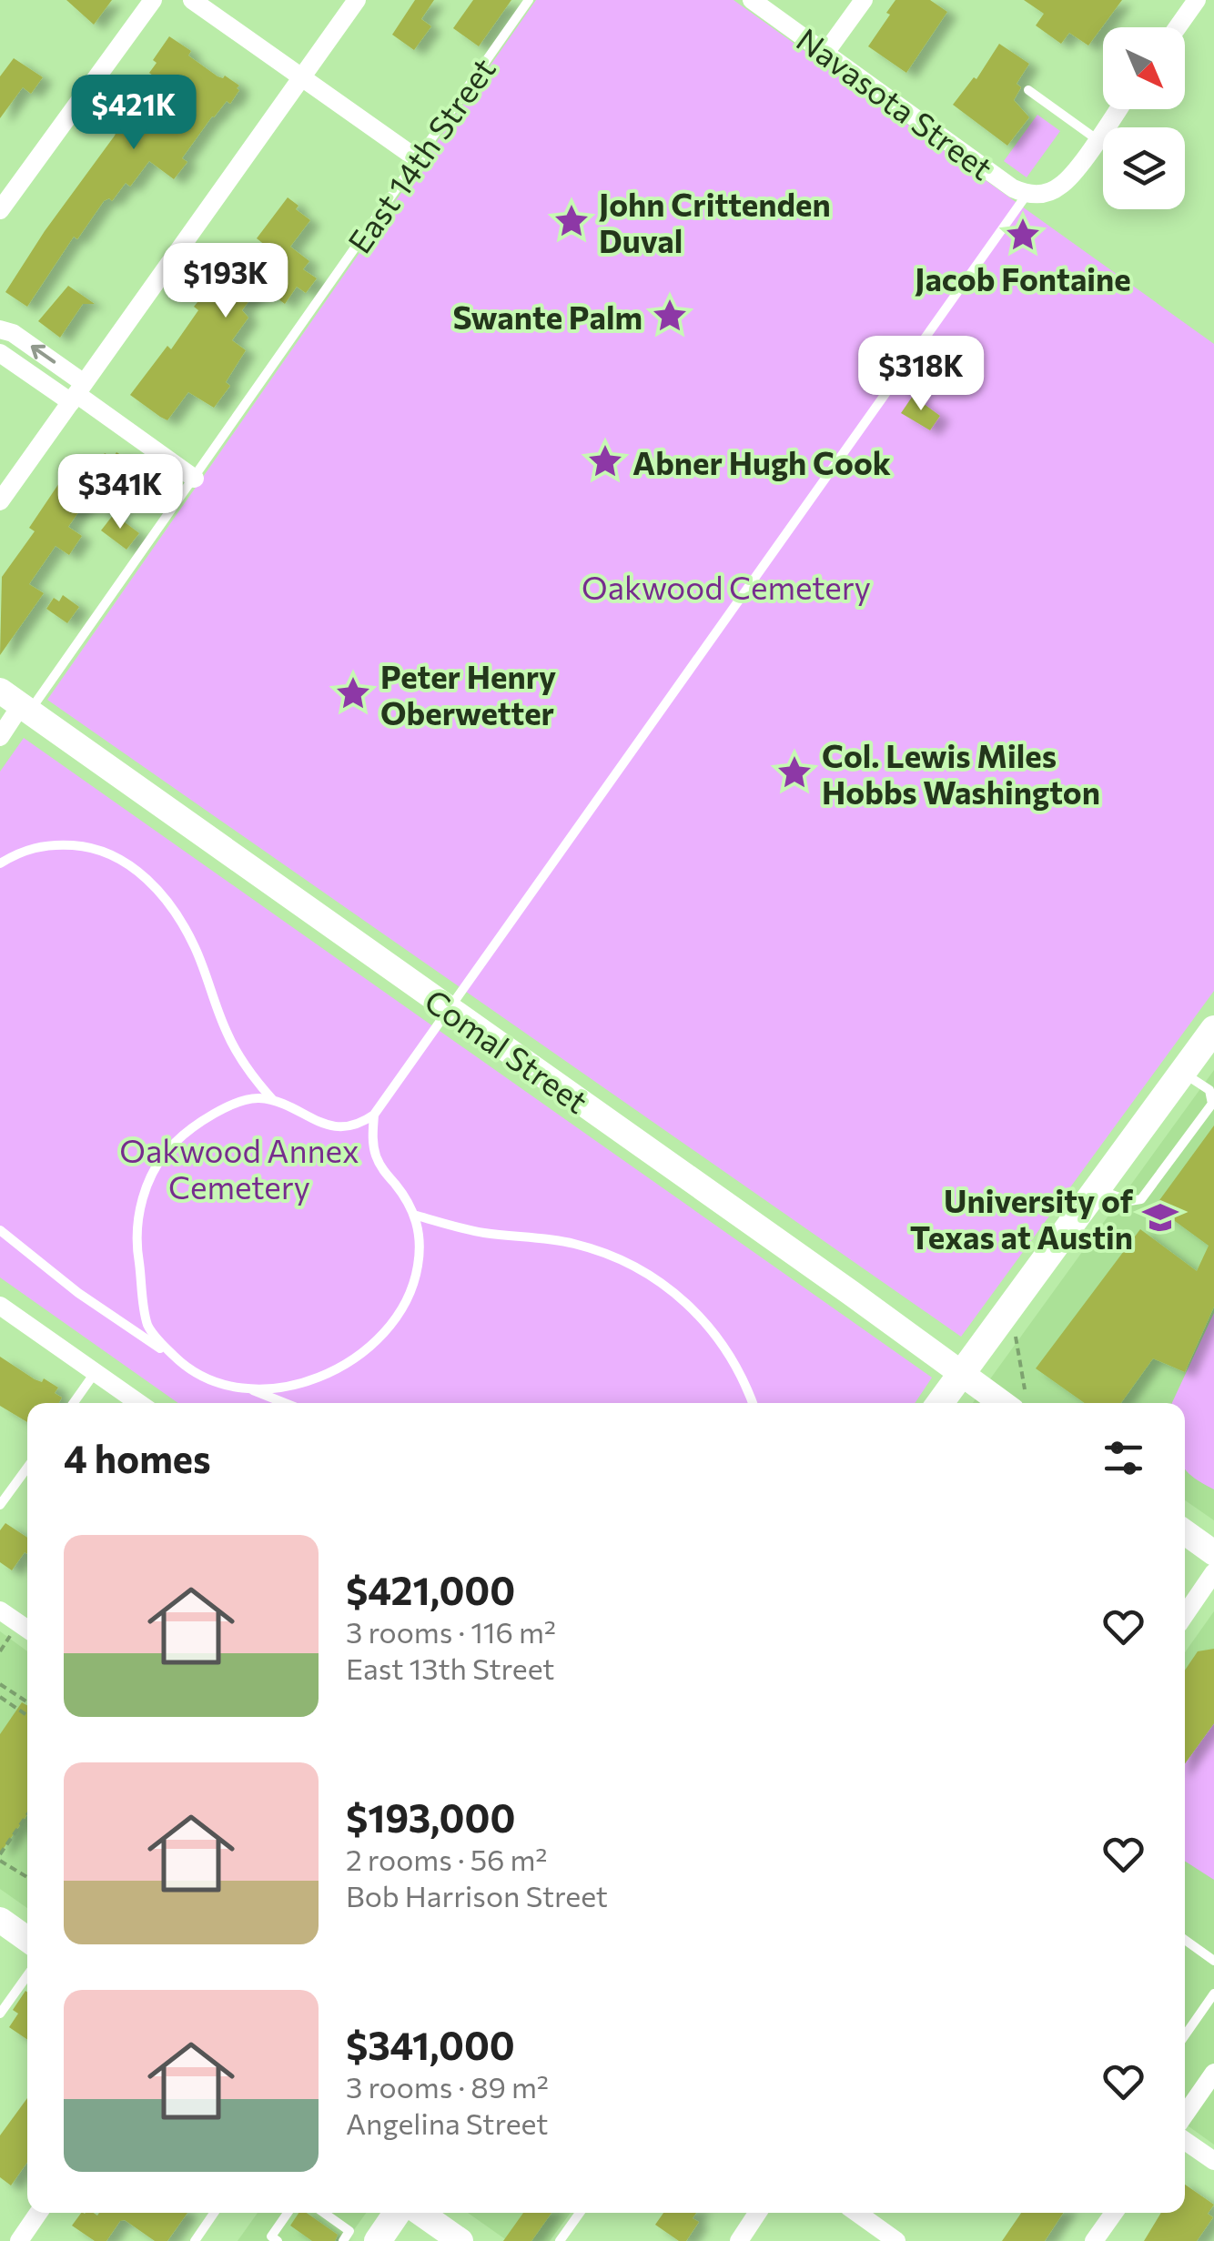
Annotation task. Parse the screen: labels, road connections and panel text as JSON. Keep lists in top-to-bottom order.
{
  "streets": {
    "street": ["Navasota Street", "East 14th Street", "Comal Street"]
  },
  "crossings": [
    ["East 14th Street", "Comal Street"]
  ],
  "parks": ["Oakwood Cemetery", "Oakwood Annex Cemetery"],
  "places": {
    "place": [
      "John Crittenden Duval",
      "Jacob Fontaine",
      "Swante Palm",
      "Abner Hugh Cook",
      "Peter Henry Oberwetter",
      "Col. Lewis Miles Hobbs Washington"
    ],
    "school or university": ["University of Texas at Austin"]
  },
  "north": "bottom right",
  "page": {
    "price": [
      "$421K",
      "$193K",
      "$318K",
      "$341K"
    ],
    "heading": "4 homes",
    "list": [
      {
        "name": "$421,000",
        "note": "3 rooms · 116 m² · East 13th Street"
      },
      {
        "name": "$193,000",
        "note": "2 rooms · 56 m² · Bob Harrison Street"
      },
      {
        "name": "$341,000",
        "note": "3 rooms · 89 m² · Angelina Street"
      }
    ]
  }
}
